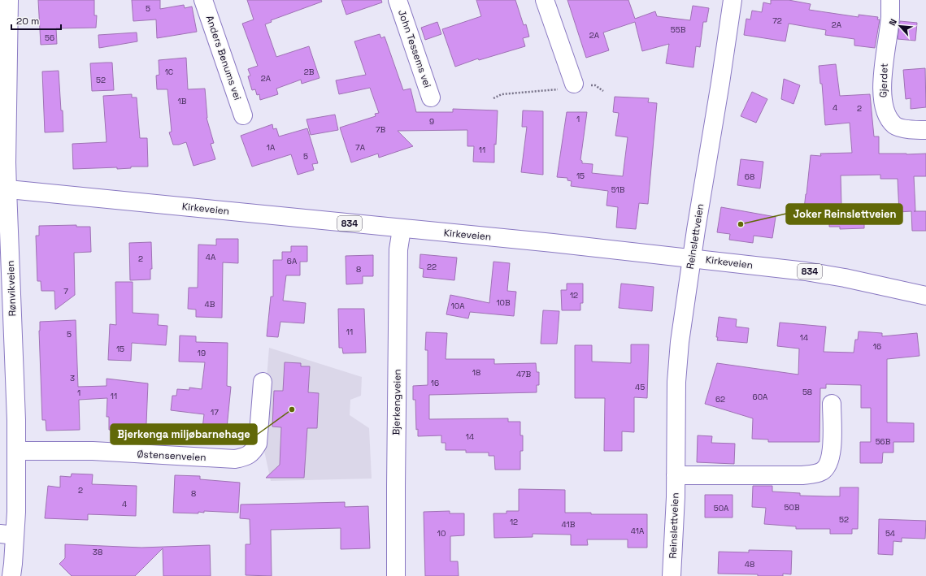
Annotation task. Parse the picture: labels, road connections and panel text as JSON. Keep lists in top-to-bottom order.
{
  "streets": {
    "street": [
      "John Tessems vei",
      "Anders Benums vei",
      "Gjerdet",
      "Kirkeveien",
      "834",
      "Reinslettveien",
      "Rønvikveien",
      "Bjerkengveien",
      "Østensenveien"
    ]
  },
  "crossings": [
    ["Kirkeveien", "Reinslettveien"],
    ["Kirkeveien", "Rønvikveien"],
    ["Kirkeveien", "Bjerkengveien"],
    ["Rønvikveien", "Østensenveien"]
  ],
  "places": ["Joker Reinslettveien", "Bjerkenga miljøbarnehage"],
  "house_numbers": [
    "5",
    "72",
    "2A",
    "55B",
    "2A",
    "56",
    "1C",
    "2B",
    "2A",
    "52",
    "1B",
    "4",
    "2",
    "1",
    "9",
    "7B",
    "1A",
    "7A",
    "11",
    "5",
    "15",
    "68",
    "51B",
    "4A",
    "2",
    "6A",
    "22",
    "8",
    "7",
    "12",
    "10B",
    "4B",
    "10A",
    "11",
    "5",
    "14",
    "16",
    "15",
    "19",
    "18",
    "47B",
    "3",
    "16",
    "45",
    "58",
    "1",
    "11",
    "60A",
    "62",
    "17",
    "14",
    "56B",
    "2",
    "8",
    "4",
    "50B",
    "50A",
    "52",
    "12",
    "41B",
    "41A",
    "10",
    "54",
    "38",
    "48"
  ],
  "scale_bar": "20 m",
  "north": "top left"
}
